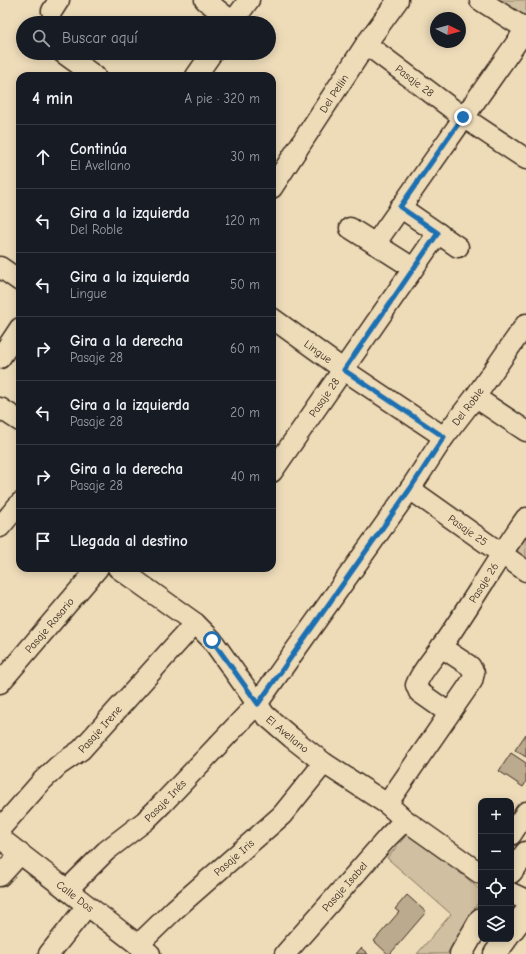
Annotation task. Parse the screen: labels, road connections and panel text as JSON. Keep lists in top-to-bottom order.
{
  "streets": {
    "street": [
      "Pasaje 28",
      "Del Pellin",
      "Lingue",
      "Del Roble",
      "Pasaje 25",
      "Pasaje 26",
      "Pasaje Rosario",
      "Pasaje Irene",
      "El Avellano",
      "Pasaje Inés",
      "Pasaje Iris",
      "Pasaje Isabel",
      "Calle Dos"
    ]
  },
  "crossings": [
    ["Pasaje 28", "Del Pellin"],
    ["Pasaje 28", "Lingue"],
    ["Lingue", "Del Roble"],
    ["Del Roble", "Pasaje 25"],
    ["Del Roble", "El Avellano"],
    ["Del Roble", "Pasaje Inés"],
    ["Pasaje 25", "Pasaje 26"],
    ["Pasaje Irene", "El Avellano"],
    ["El Avellano", "Pasaje Inés"],
    ["El Avellano", "Pasaje Iris"],
    ["El Avellano", "Pasaje Isabel"],
    ["Pasaje Inés", "Calle Dos"],
    ["Pasaje Iris", "Calle Dos"]
  ],
  "north": "right",
  "page": {
    "search": "Buscar aquí",
    "heading": ["4 min", "A pie · 320 m"],
    "list": [
      ["Continúa", "El Avellano", "30 m"],
      ["Gira a la izquierda", "Del Roble", "120 m"],
      ["Gira a la izquierda", "Lingue", "50 m"],
      ["Gira a la derecha", "Pasaje 28", "60 m"],
      ["Gira a la izquierda", "Pasaje 28", "20 m"],
      ["Gira a la derecha", "Pasaje 28", "40 m"],
      "Llegada al destino"
    ],
    "map_buttons": ["+", "−"]
  }
}
